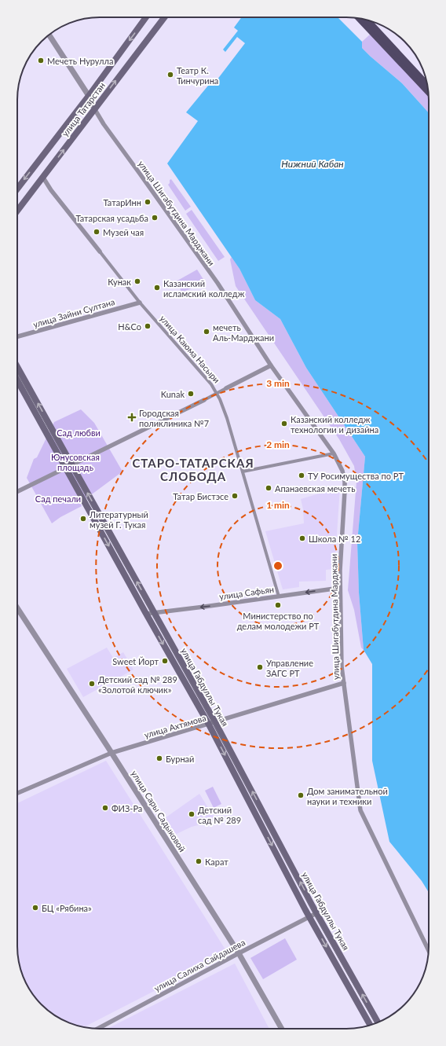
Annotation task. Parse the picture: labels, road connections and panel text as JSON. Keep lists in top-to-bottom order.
{
  "streets": {
    "main road": ["улица Татарстан", "улица Габдуллы Тукая"],
    "street": [
      "улица Шигабутдина Марджани",
      "улица Зайни Султана",
      "улица Каюма Насыри",
      "улица Сафьян",
      "улица Ахтямова",
      "улица Сары Садыковой",
      "улица Салиха Сайдашева"
    ]
  },
  "crossings": [
    ["улица Татарстан", "улица Шигабутдина Марджани"],
    ["улица Татарстан", "улица Каюма Насыри"],
    ["улица Шигабутдина Марджани", "улица Сафьян"],
    ["улица Шигабутдина Марджани", "улица Ахтямова"],
    ["улица Зайни Султана", "улица Каюма Насыри"],
    ["улица Каюма Насыри", "улица Сафьян"],
    ["улица Сафьян", "улица Габдуллы Тукая"],
    ["улица Габдуллы Тукая", "улица Ахтямова"],
    ["улица Габдуллы Тукая", "улица Салиха Сайдашева"],
    ["улица Ахтямова", "улица Сары Садыковой"],
    ["улица Сары Садыковой", "улица Салиха Сайдашева"]
  ],
  "one_way": ["улица Сафьян"],
  "districts": ["СТАРО-ТАТАРСКАЯ СЛОБОДА"],
  "water": ["Нижний Кабан"],
  "parks": ["Сад любви", "Юнусовская площадь", "Сад печали"],
  "places": {
    "other": [
      "Мечеть Нурулла",
      "Театр К. Тинчурина",
      "ТатарИнн",
      "Татарская усадьба",
      "Музей чая",
      "Кунак",
      "Казанский исламский колледж",
      "H&Co",
      "мечеть Аль-Марджани",
      "Kunak",
      "Казанский колледж технологии и дизайна",
      "ТУ Росимущества по РТ",
      "Апанаевская мечеть",
      "Татар Бистэсе",
      "Литературный музей Г. Тукая",
      "Школа № 12",
      "Министерство по делам молодежи РТ",
      "Sweet Йорт",
      "Управление ЗАГС РТ",
      "Детский сад № 289 «Золотой ключик»",
      "Бурнай",
      "Дом занимательной науки и техники",
      "ФИЗ-Ра",
      "Детский сад № 289",
      "Карат",
      "БЦ «Рябина»"
    ],
    "health": ["Городская поликлиника №7"]
  },
  "rings": ["3 min", "2 min", "1 min"]
}
